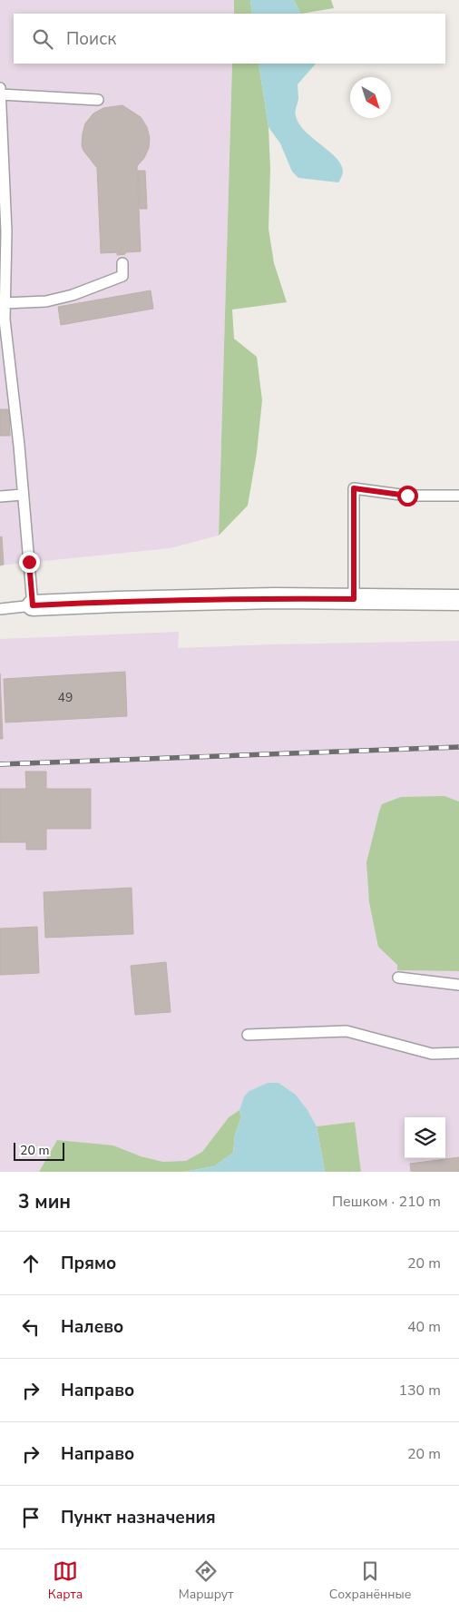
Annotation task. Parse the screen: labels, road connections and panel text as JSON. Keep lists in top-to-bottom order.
{
  "house_numbers": ["49"],
  "scale_bar": "20 m",
  "north": "bottom right",
  "page": {
    "search": "Поиск",
    "scale": "20 m",
    "heading": ["3 мин", "Пешком · 210 m"],
    "list": [
      ["Прямо", "20 m"],
      ["Налево", "40 m"],
      ["Направо", "130 m"],
      ["Направо", "20 m"],
      "Пункт назначения"
    ],
    "nav": ["Карта", "Маршрут", "Сохранённые"]
  }
}
